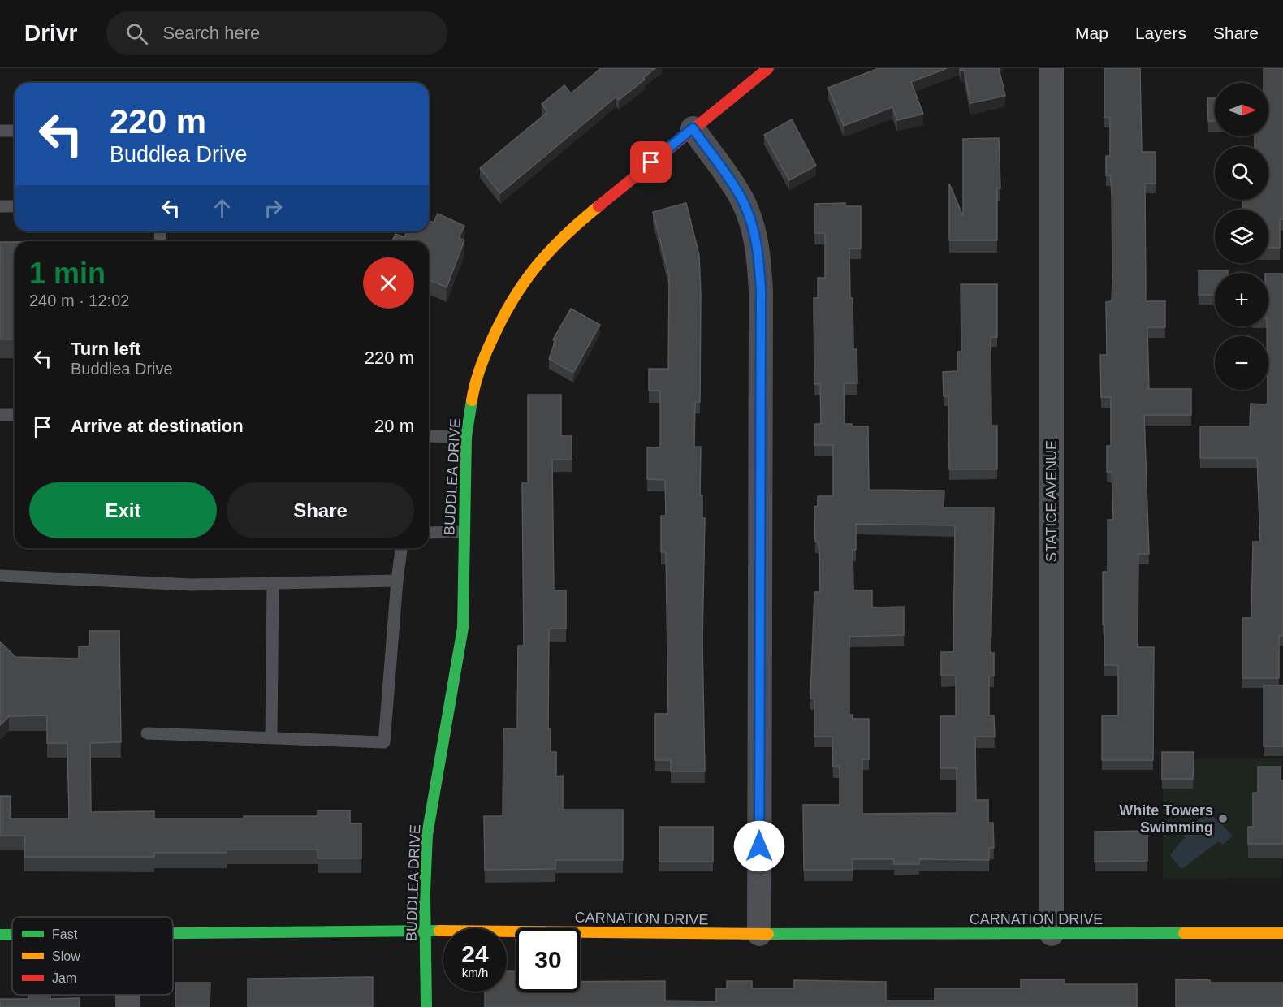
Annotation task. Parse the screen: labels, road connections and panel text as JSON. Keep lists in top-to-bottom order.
{
  "streets": {
    "street": ["BUDDLEA DRIVE", "STATICE AVENUE", "CARNATION DRIVE"]
  },
  "crossings": [
    ["BUDDLEA DRIVE", "CARNATION DRIVE"],
    ["STATICE AVENUE", "CARNATION DRIVE"]
  ],
  "places": ["White Towers Swimming"],
  "legend": ["Fast", "Slow", "Jam"],
  "north": "right",
  "page": {
    "header": "Drivr",
    "search": "Search here",
    "nav": ["Map", "Layers", "Share"],
    "map_buttons": ["+", "−"],
    "turn": ["220 m", "Buddlea Drive"],
    "heading": ["1 min", "240 m · 12:02"],
    "list": [
      {
        "name": "Turn left",
        "note": "Buddlea Drive",
        "value": "220 m"
      },
      {
        "name": "Arrive at destination",
        "value": "20 m"
      }
    ],
    "buttons": ["Exit", "Share"],
    "speed": "24 km/h",
    "limit": "30"
  }
}
